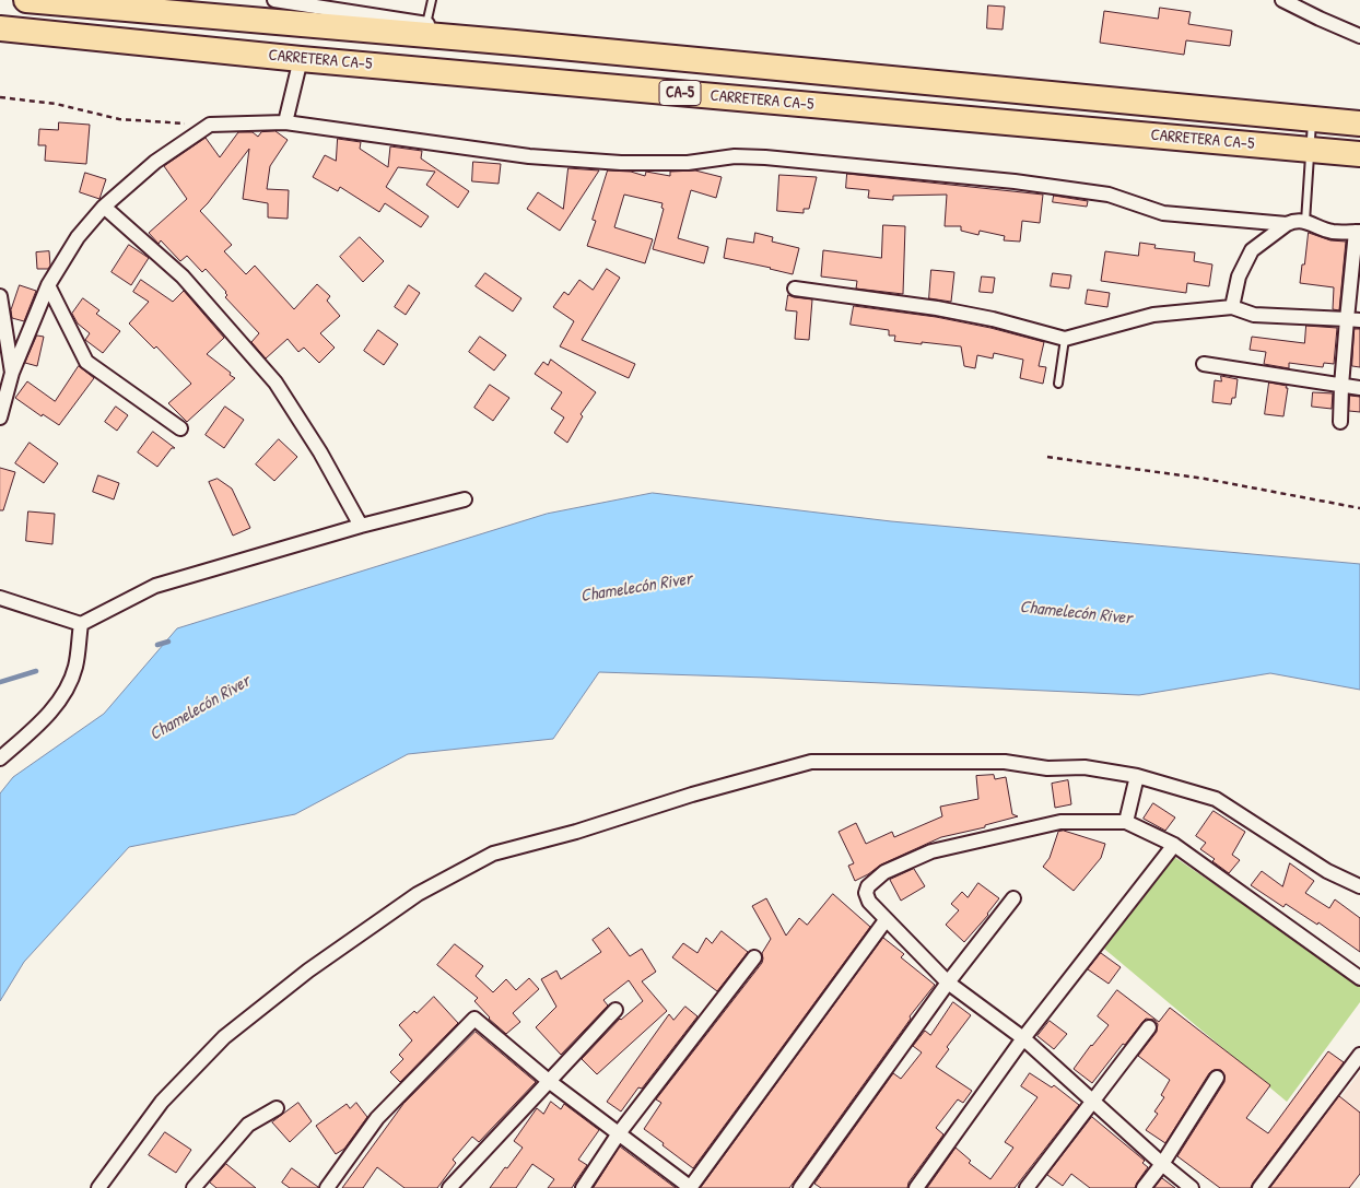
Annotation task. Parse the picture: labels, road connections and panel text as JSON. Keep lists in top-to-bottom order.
{
  "streets": {
    "highway": ["CARRETERA CA-5", "CA-5"]
  },
  "water": ["Chamelecón River"]
}
